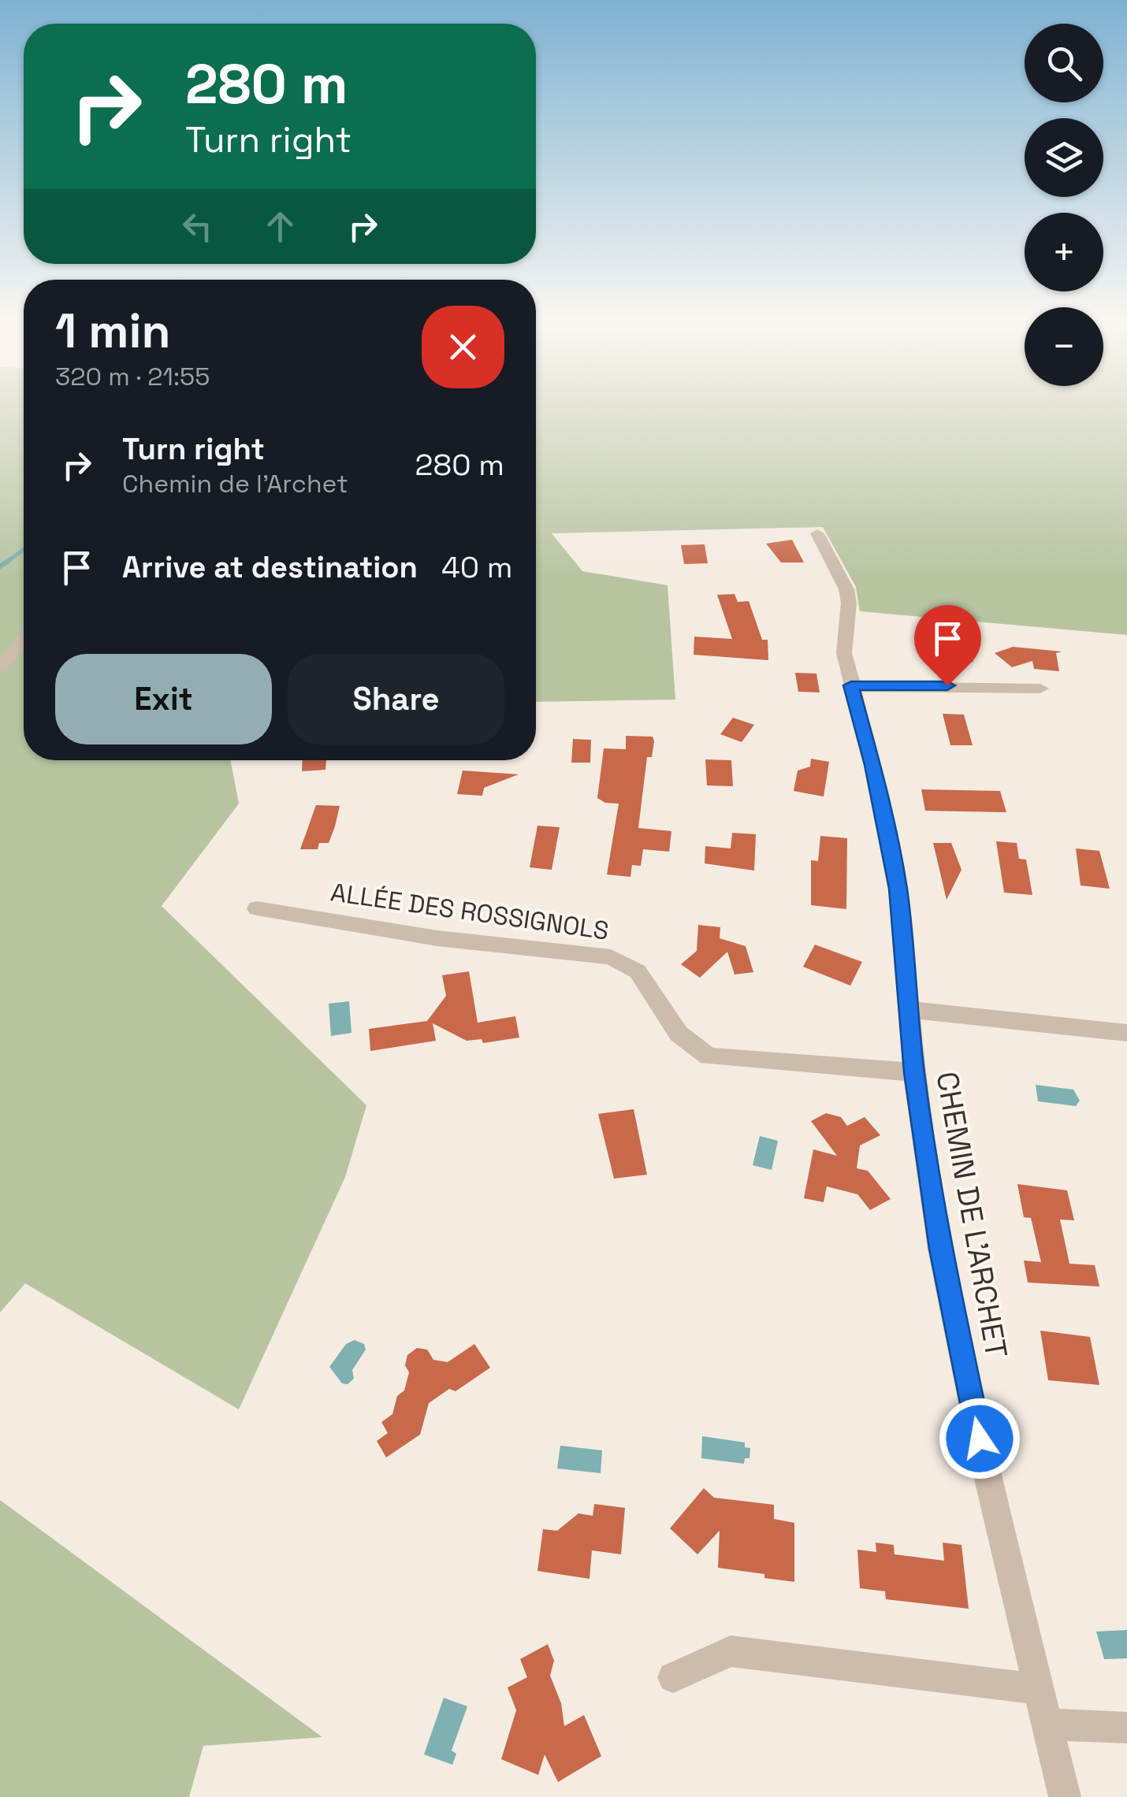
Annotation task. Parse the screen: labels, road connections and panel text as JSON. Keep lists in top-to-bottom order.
{
  "streets": {
    "street": ["ALLÉE DES ROSSIGNOLS", "CHEMIN DE L'ARCHET"]
  },
  "crossings": [
    ["ALLÉE DES ROSSIGNOLS", "CHEMIN DE L'ARCHET"]
  ],
  "page": {
    "map_buttons": ["+", "−"],
    "turn": ["280 m", "Turn right"],
    "heading": ["1 min", "320 m · 21:55"],
    "list": [
      {
        "name": "Turn right",
        "note": "Chemin de l'Archet",
        "value": "280 m"
      },
      {
        "name": "Arrive at destination",
        "value": "40 m"
      }
    ],
    "buttons": ["Exit", "Share"]
  }
}
